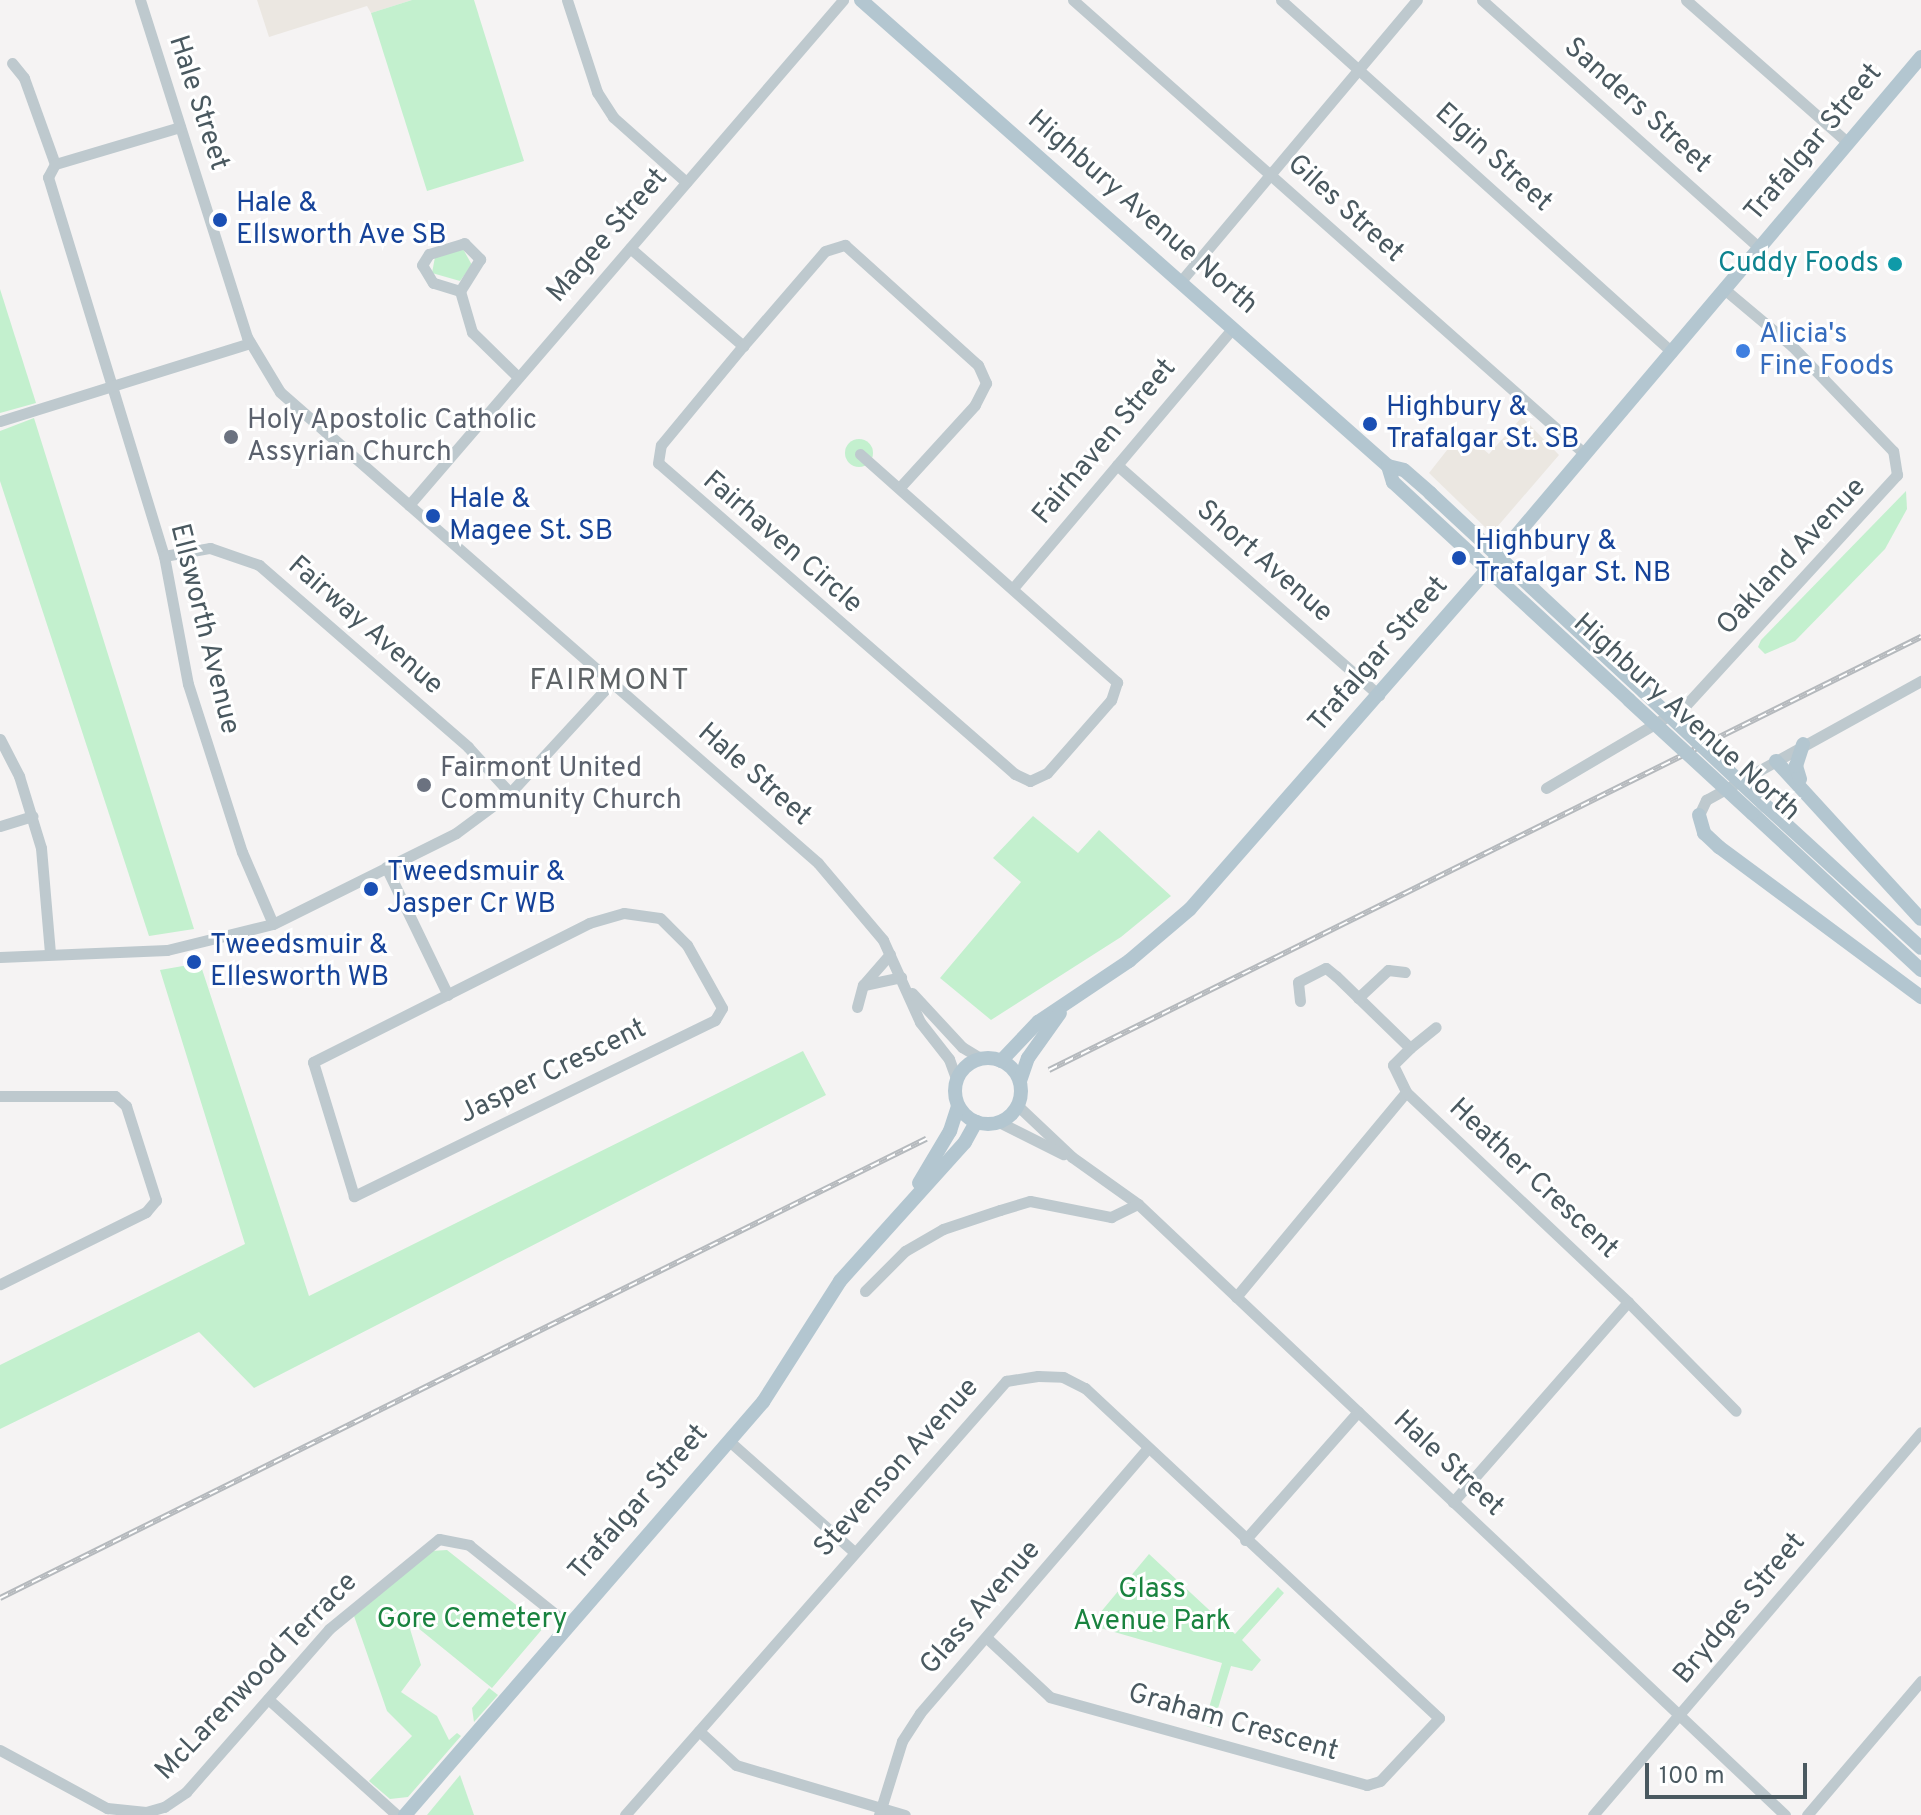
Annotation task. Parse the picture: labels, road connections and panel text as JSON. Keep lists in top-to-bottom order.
{
  "streets": {
    "main road": ["Trafalgar Street", "Highbury Avenue North"],
    "street": [
      "Hale Street",
      "Sanders Street",
      "Elgin Street",
      "Giles Street",
      "Magee Street",
      "Fairhaven Street",
      "Fairhaven Circle",
      "Oakland Avenue",
      "Short Avenue",
      "Fairway Avenue",
      "Ellsworth Avenue",
      "Jasper Crescent",
      "Heather Crescent",
      "Stevenson Avenue",
      "Glass Avenue",
      "Brydges Street",
      "McLarenwood Terrace",
      "Graham Crescent"
    ]
  },
  "crossings": [
    ["Hale Street", "Trafalgar Street"],
    ["Hale Street", "Magee Street"],
    ["Hale Street", "Brydges Street"],
    ["Sanders Street", "Trafalgar Street"],
    ["Trafalgar Street", "Elgin Street"],
    ["Trafalgar Street", "Giles Street"],
    ["Trafalgar Street", "Highbury Avenue North"],
    ["Trafalgar Street", "Oakland Avenue"],
    ["Trafalgar Street", "Short Avenue"],
    ["Trafalgar Street", "Stevenson Avenue"],
    ["Trafalgar Street", "McLarenwood Terrace"],
    ["Highbury Avenue North", "Fairhaven Street"],
    ["Fairhaven Street", "Fairhaven Circle"],
    ["Fairhaven Street", "Short Avenue"],
    ["Fairway Avenue", "Ellsworth Avenue"],
    ["Stevenson Avenue", "Glass Avenue"],
    ["Stevenson Avenue", "Graham Crescent"],
    ["Glass Avenue", "Graham Crescent"]
  ],
  "districts": ["FAIRMONT"],
  "parks": ["Glass Avenue Park", "Gore Cemetery"],
  "places": [
    "Hale & Ellsworth Ave SB",
    "Cuddy Foods",
    "Alicia's Fine Foods",
    "Highbury & Trafalgar St. SB",
    "Holy Apostolic Catholic Assyrian Church",
    "Hale & Magee St. SB",
    "Highbury & Trafalgar St. NB",
    "Fairmont United Community Church",
    "Tweedsmuir & Jasper Cr WB",
    "Tweedsmuir & Ellesworth WB"
  ],
  "scale_bar": "100 m"
}
